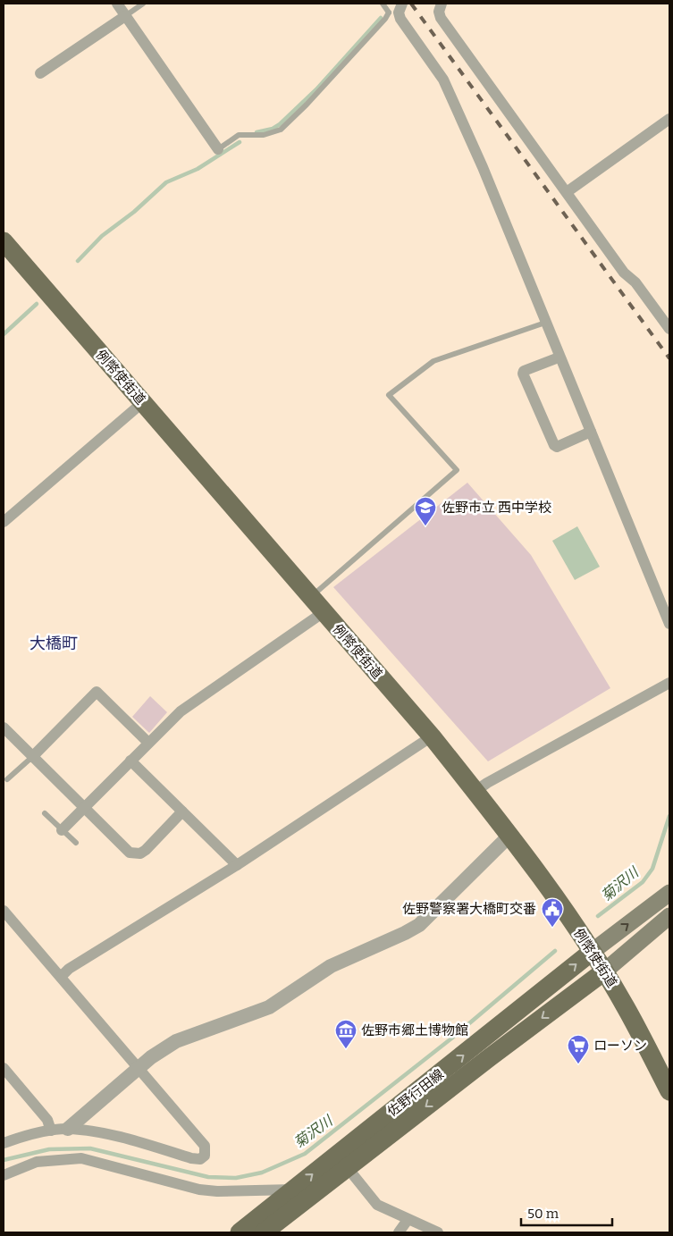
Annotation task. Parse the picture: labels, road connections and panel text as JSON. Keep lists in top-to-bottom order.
{
  "streets": {
    "main road": ["例幣使街道", "佐野行田線"]
  },
  "crossings": [
    ["例幣使街道", "佐野行田線"]
  ],
  "districts": ["大橋町"],
  "water": ["菊沢川"],
  "places": {
    "school or university": ["佐野市立 西中学校"],
    "public building": ["佐野警察署大橋町交番"],
    "museum": ["佐野市郷土博物館"],
    "supermarket": ["ローソン"]
  },
  "scale_bar": "50 m"
}
